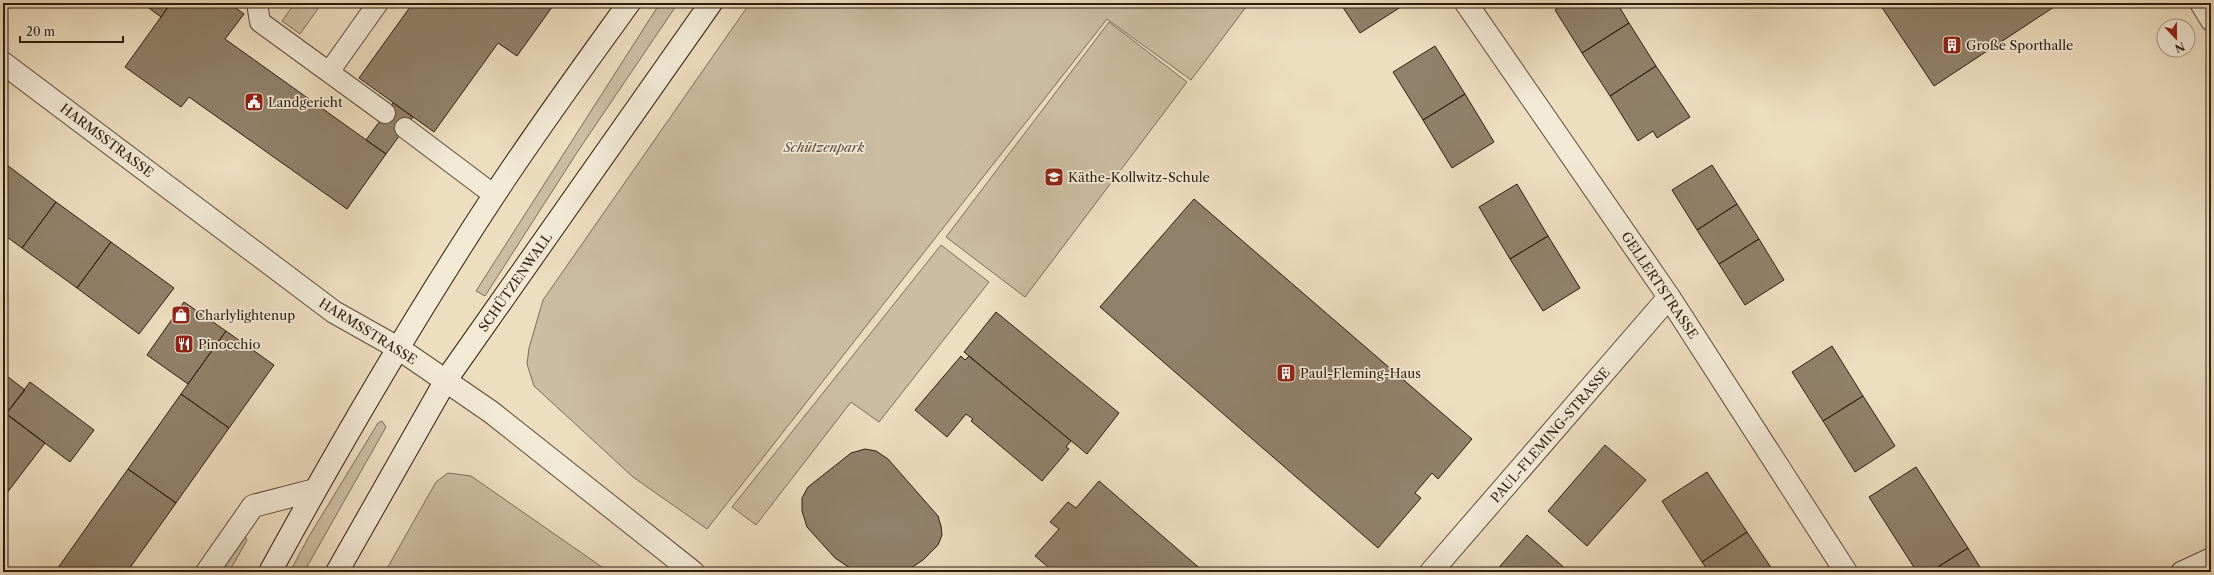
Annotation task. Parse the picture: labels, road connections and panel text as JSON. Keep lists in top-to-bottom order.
{
  "streets": {
    "street": [
      "HARMSSTRASSE",
      "SCHÜTZENWALL",
      "GELLERTSTRASSE",
      "PAUL-FLEMING-STRASSE"
    ]
  },
  "crossings": [
    ["HARMSSTRASSE", "SCHÜTZENWALL"],
    ["GELLERTSTRASSE", "PAUL-FLEMING-STRASSE"]
  ],
  "parks": ["Schützenpark"],
  "places": {
    "building": ["Große Sporthalle", "Paul-Fleming-Haus"],
    "public building": ["Landgericht"],
    "school or university": ["Käthe-Kollwitz-Schule"],
    "shop": ["Charlylightenup"],
    "restaurant": ["Pinocchio"]
  },
  "scale_bar": "20 m",
  "north": "bottom"
}
